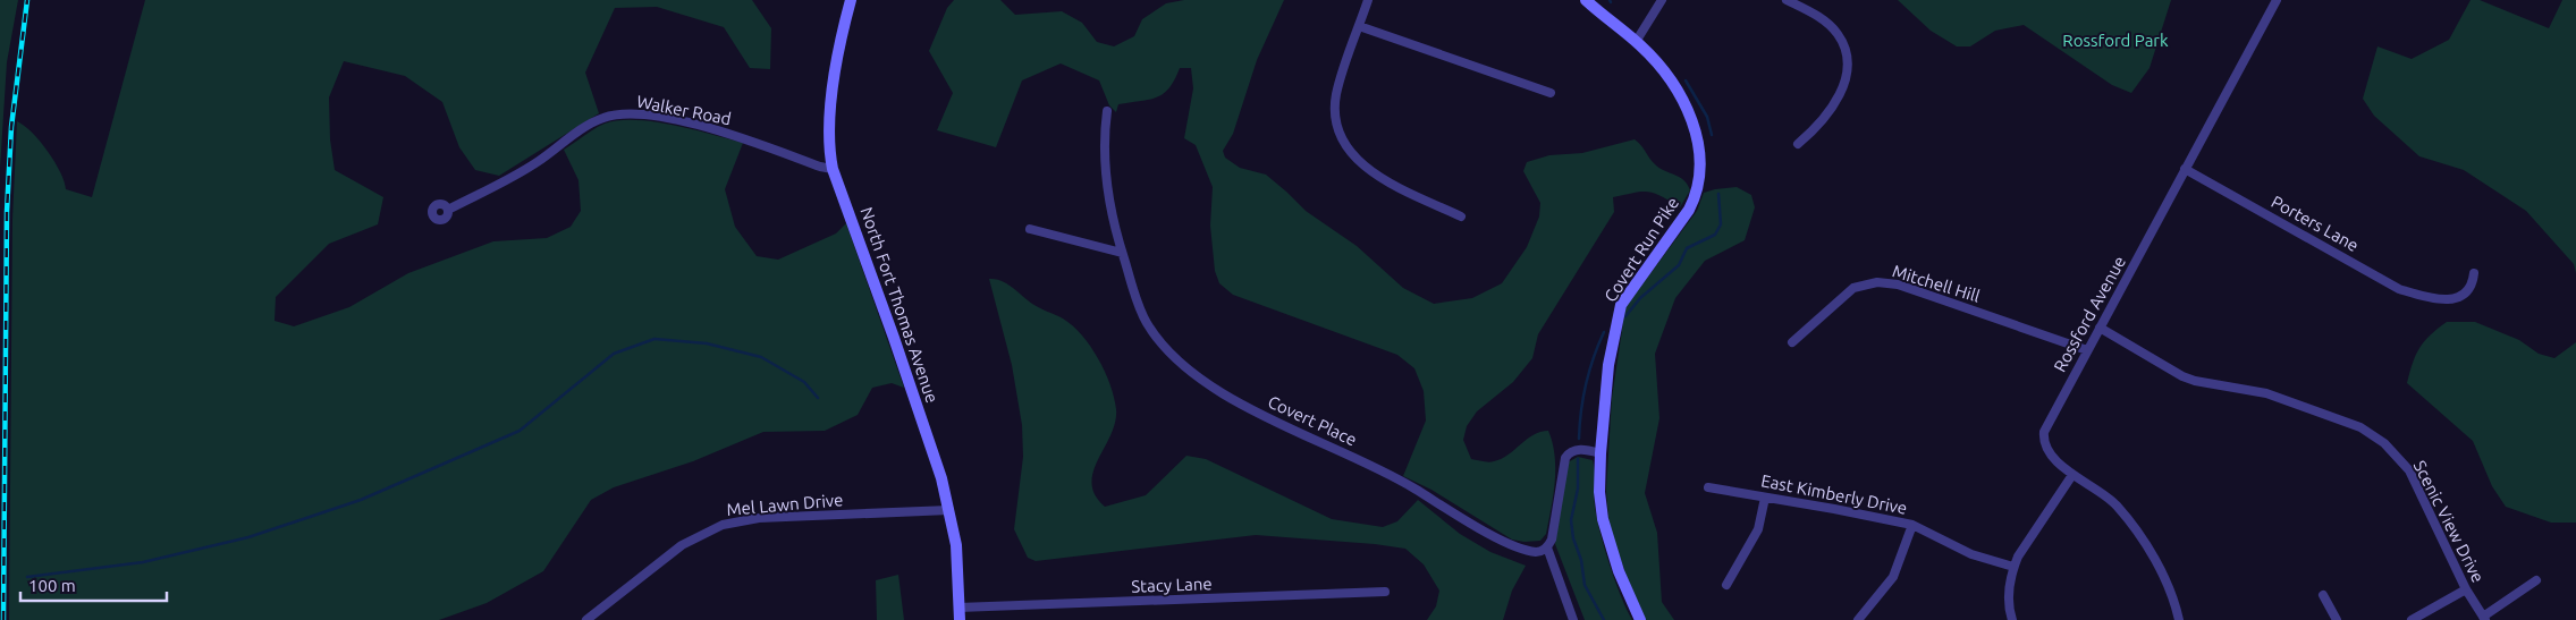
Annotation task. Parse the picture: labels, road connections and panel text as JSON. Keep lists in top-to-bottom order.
{
  "streets": {
    "street": [
      "Walker Road",
      "Porters Lane",
      "Covert Run Pike",
      "Mitchell Hill",
      "North Fort Thomas Avenue",
      "Rossford Avenue",
      "Covert Place",
      "East Kimberly Drive",
      "Mel Lawn Drive",
      "Scenic View Drive",
      "Stacy Lane"
    ]
  },
  "crossings": [
    ["Walker Road", "North Fort Thomas Avenue"],
    ["Porters Lane", "Rossford Avenue"],
    ["Mitchell Hill", "Rossford Avenue"],
    ["North Fort Thomas Avenue", "Mel Lawn Drive"],
    ["North Fort Thomas Avenue", "Stacy Lane"],
    ["Rossford Avenue", "Scenic View Drive"]
  ],
  "parks": ["Rossford Park"],
  "scale_bar": "100 m"
}
